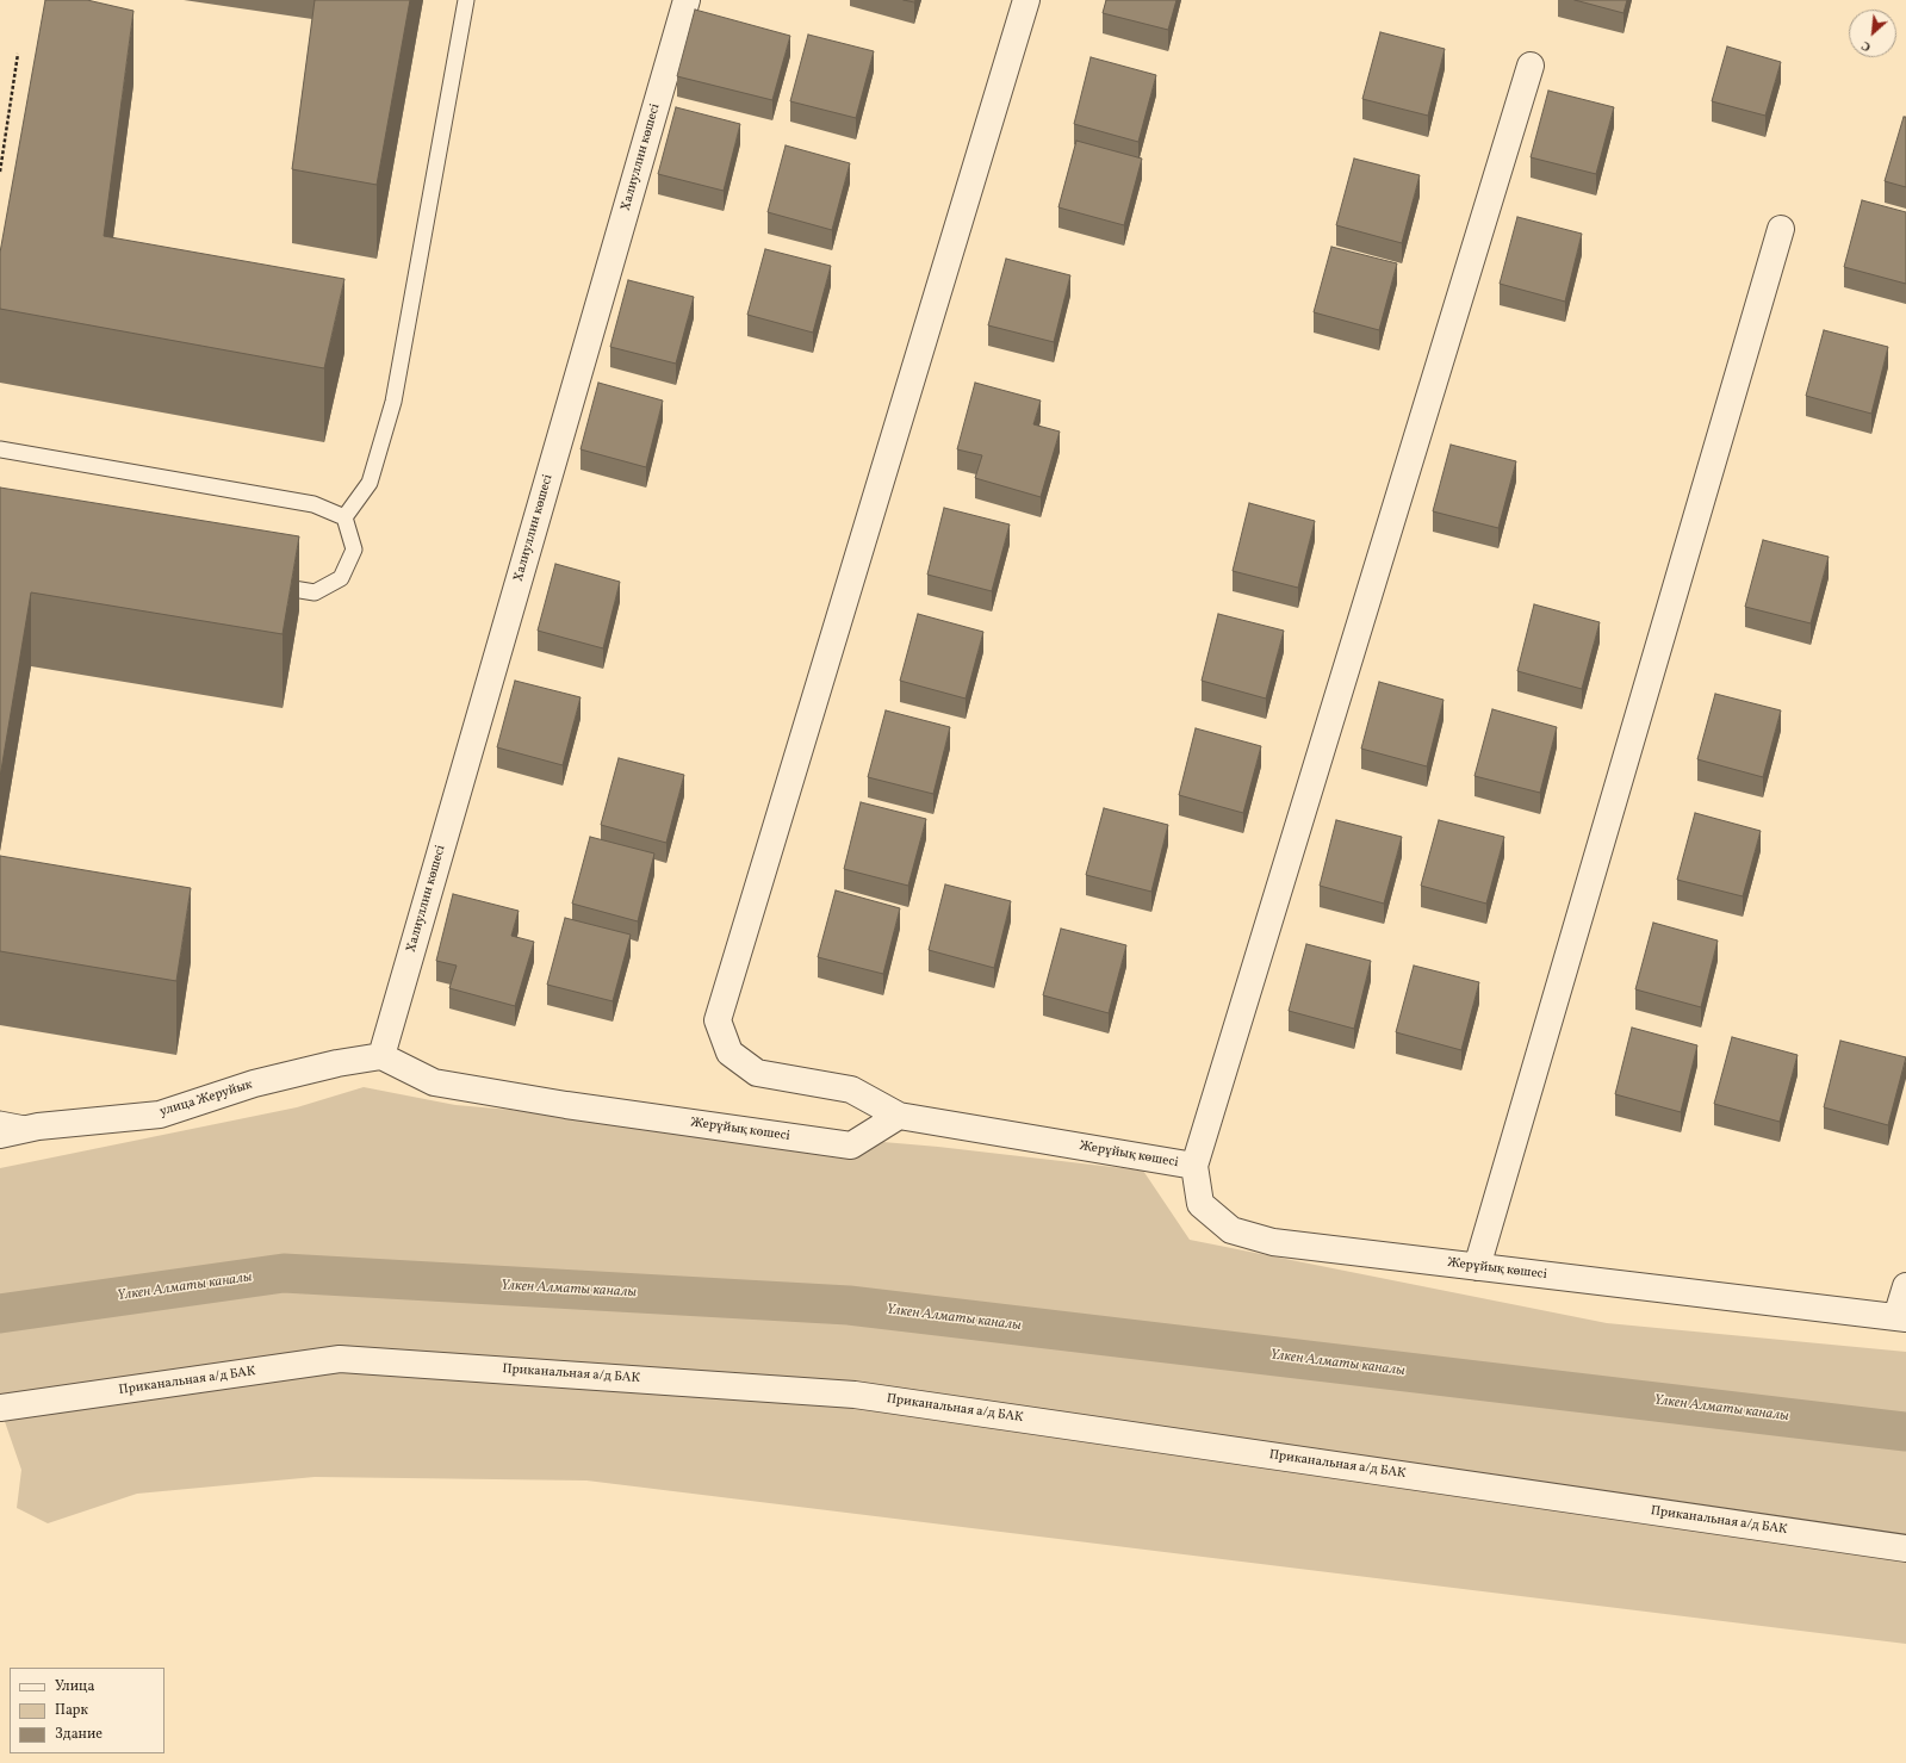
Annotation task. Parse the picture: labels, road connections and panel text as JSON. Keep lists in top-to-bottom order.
{
  "streets": {
    "street": [
      "Халиуллин көшесі",
      "улица Жеруйык",
      "Жерұйық көшесі",
      "Приканальная а/д БАК"
    ]
  },
  "crossings": [
    ["Халиуллин көшесі", "улица Жеруйык"],
    ["Халиуллин көшесі", "Жерұйық көшесі"],
    ["улица Жеруйык", "Жерұйық көшесі"]
  ],
  "water": ["Үлкен Алматы каналы"],
  "legend": ["Улица", "Парк", "Здание"],
  "north": "bottom left"
}
